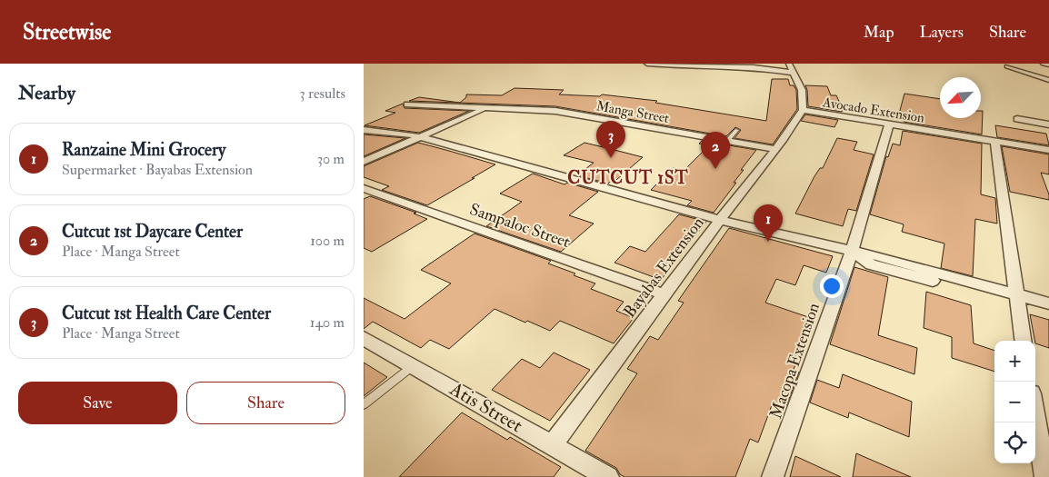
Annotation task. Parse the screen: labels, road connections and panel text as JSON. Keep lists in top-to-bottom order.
{
  "streets": {
    "street": [
      "Avocado Extension",
      "Manga Street",
      "Sampaloc Street",
      "Bayabas Extension",
      "Macopa Extension",
      "Atis Street"
    ]
  },
  "crossings": [
    ["Avocado Extension", "Bayabas Extension"],
    ["Avocado Extension", "Macopa Extension"],
    ["Manga Street", "Bayabas Extension"],
    ["Sampaloc Street", "Bayabas Extension"],
    ["Bayabas Extension", "Atis Street"]
  ],
  "districts": ["CUTCUT 1ST"],
  "north": "bottom left",
  "page": {
    "header": "Streetwise",
    "nav": ["Map", "Layers", "Share"],
    "heading": ["Nearby", "3 results"],
    "pins": ["3", "2", "1"],
    "list": [
      {
        "mark": "1",
        "name": "Ranzaine Mini Grocery",
        "note": "Supermarket · Bayabas Extension",
        "value": "30 m"
      },
      {
        "mark": "2",
        "name": "Cutcut 1st Daycare Center",
        "note": "Place · Manga Street",
        "value": "100 m"
      },
      {
        "mark": "3",
        "name": "Cutcut 1st Health Care Center",
        "note": "Place · Manga Street",
        "value": "140 m"
      }
    ],
    "map_buttons": ["+", "−"],
    "buttons": ["Save", "Share"]
  }
}
